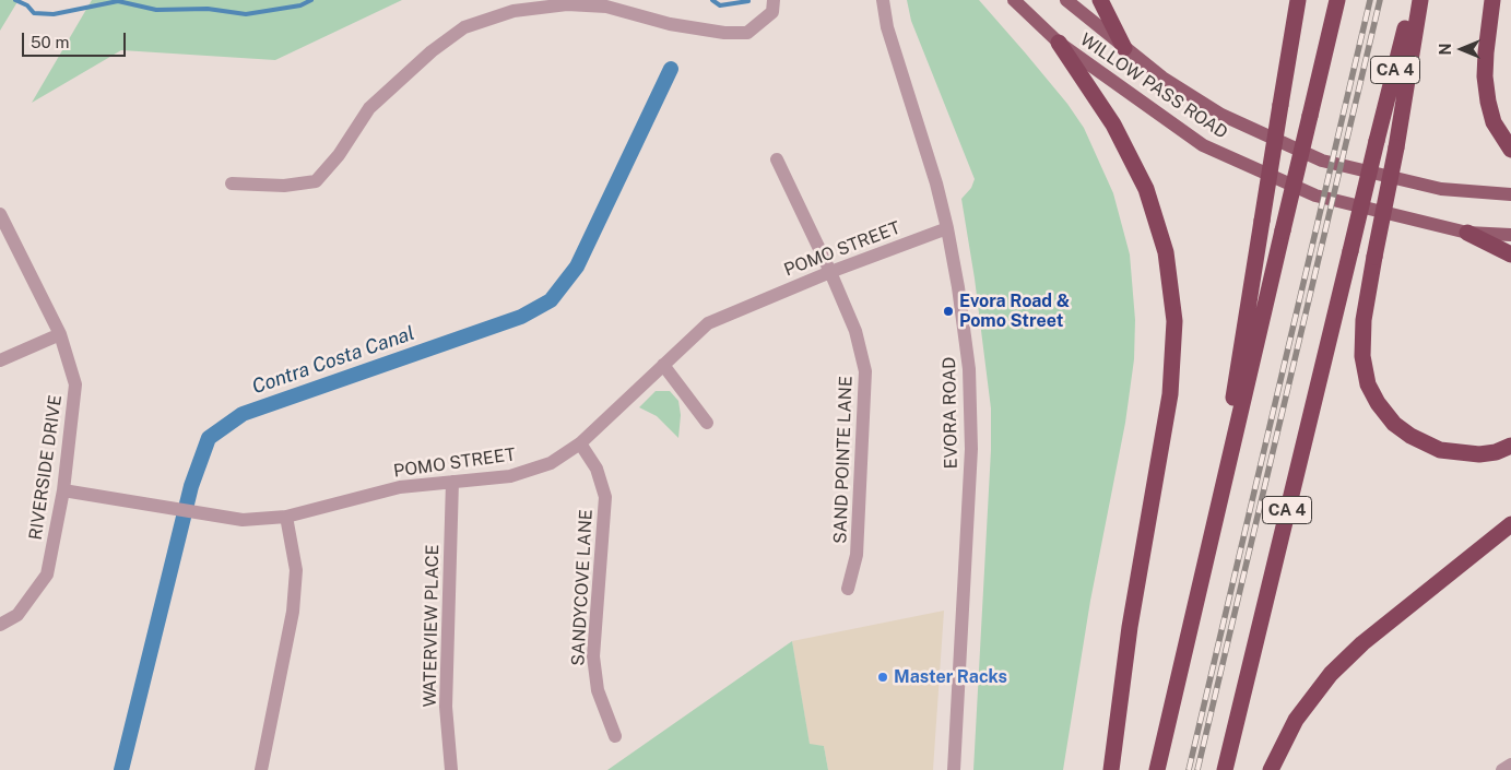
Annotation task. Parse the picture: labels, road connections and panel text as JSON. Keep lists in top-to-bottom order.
{
  "streets": {
    "highway": ["CA 4"],
    "main road": ["WILLOW PASS ROAD"],
    "street": [
      "POMO STREET",
      "EVORA ROAD",
      "SAND POINTE LANE",
      "RIVERSIDE DRIVE",
      "SANDYCOVE LANE",
      "WATERVIEW PLACE"
    ]
  },
  "crossings": [
    ["POMO STREET", "EVORA ROAD"],
    ["POMO STREET", "SAND POINTE LANE"],
    ["POMO STREET", "RIVERSIDE DRIVE"],
    ["POMO STREET", "SANDYCOVE LANE"],
    ["POMO STREET", "WATERVIEW PLACE"]
  ],
  "water": ["Contra Costa Canal"],
  "places": ["Evora Road & Pomo Street", "Master Racks"],
  "scale_bar": "50 m",
  "north": "left"
}
